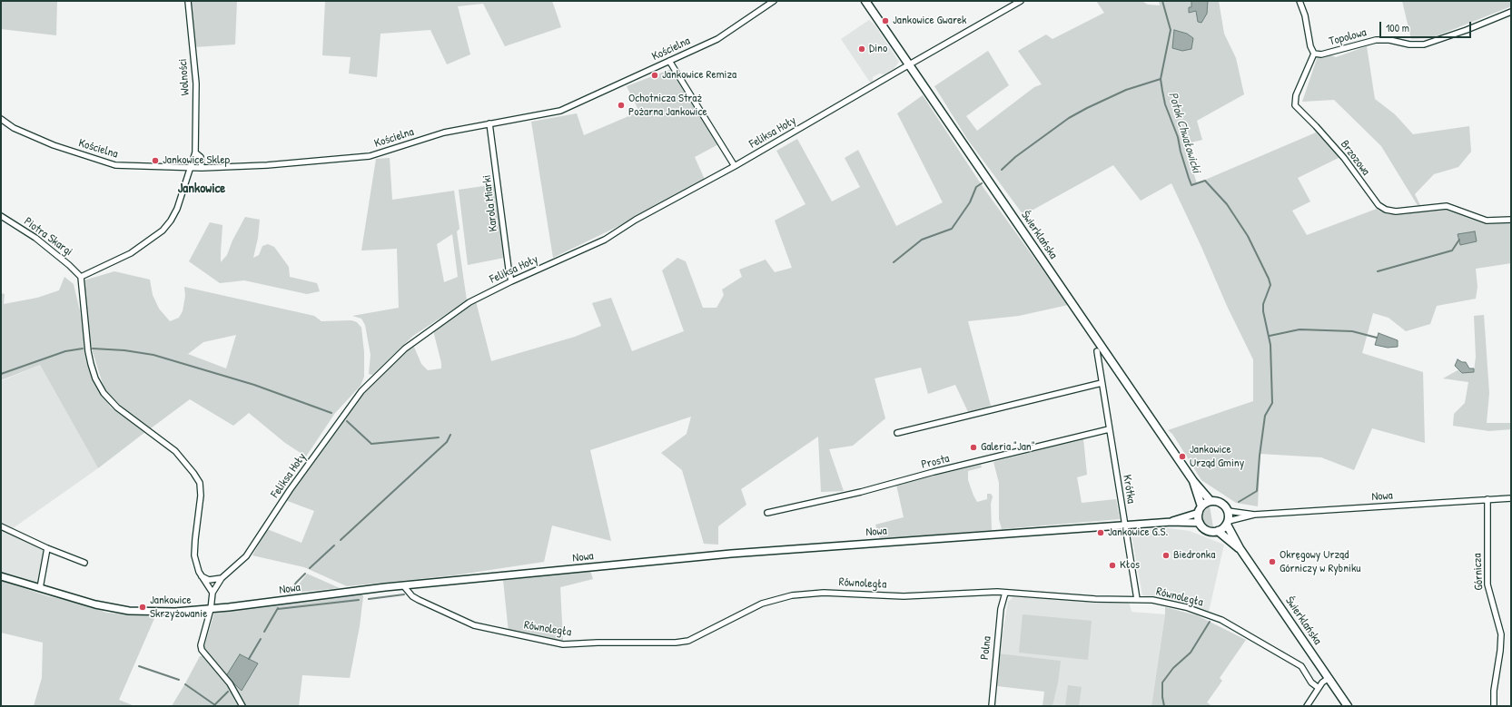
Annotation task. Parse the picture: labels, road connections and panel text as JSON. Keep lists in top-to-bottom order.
{
  "streets": {
    "main road": ["Świerklańska"],
    "street": [
      "Topolowa",
      "Kościelna",
      "Wolności",
      "Feliksa Hoły",
      "Brzozowa",
      "Karola Miarki",
      "Piotra Skargi",
      "Prosta",
      "Krótka",
      "Nowa",
      "Górnicza",
      "Równoległa",
      "Polna"
    ]
  },
  "crossings": [
    ["Topolowa", "Brzozowa"],
    ["Kościelna", "Wolności"],
    ["Kościelna", "Karola Miarki"],
    ["Wolności", "Piotra Skargi"],
    ["Feliksa Hoły", "Karola Miarki"],
    ["Feliksa Hoły", "Świerklańska"],
    ["Świerklańska", "Nowa"],
    ["Prosta", "Krótka"],
    ["Krótka", "Nowa"],
    ["Krótka", "Równoległa"],
    ["Nowa", "Górnicza"],
    ["Nowa", "Równoległa"],
    ["Równoległa", "Polna"]
  ],
  "districts": ["Jankowice"],
  "water": ["Potok Chwałowicki"],
  "places": [
    "Jankowice Gwarek",
    "Dino",
    "Jankowice Remiza",
    "Ochotnicza Straż Pożarna Jankowice",
    "Jankowice Sklep",
    "Galeria \"Jan\"",
    "Jankowice Urząd Gminy",
    "Jankowice G.S.",
    "Biedronka",
    "Okręgowy Urząd Górniczy w Rybniku",
    "Kłos",
    "Jankowice Skrzyżowanie"
  ],
  "scale_bar": "100 m"
}
